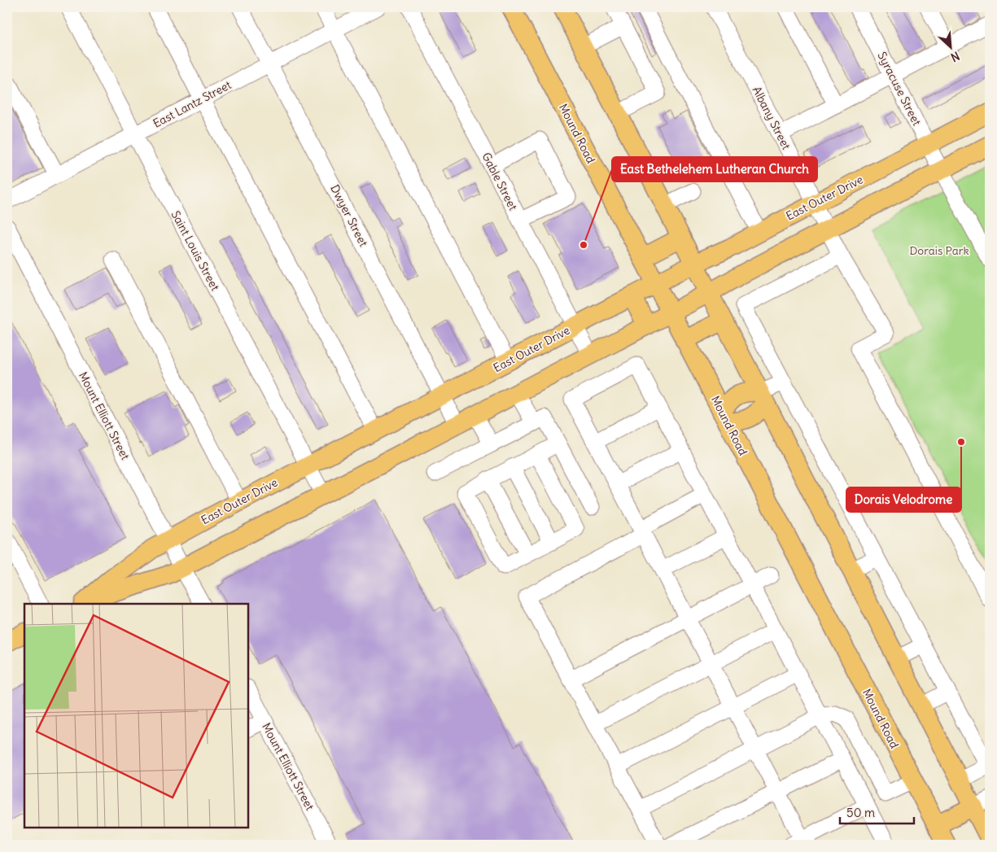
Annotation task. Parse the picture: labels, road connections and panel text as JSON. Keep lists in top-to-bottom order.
{
  "streets": {
    "main road": ["Mound Road", "East Outer Drive"],
    "street": [
      "Syracuse Street",
      "East Lantz Street",
      "Albany Street",
      "Gable Street",
      "Dwyer Street",
      "Saint Louis Street",
      "Mount Elliott Street"
    ]
  },
  "crossings": [
    ["Syracuse Street", "East Outer Drive"],
    ["East Lantz Street", "Dwyer Street"],
    ["East Lantz Street", "Saint Louis Street"],
    ["Albany Street", "East Outer Drive"],
    ["Mound Road", "East Outer Drive"],
    ["Gable Street", "East Outer Drive"],
    ["East Outer Drive", "Dwyer Street"],
    ["East Outer Drive", "Saint Louis Street"],
    ["East Outer Drive", "Mount Elliott Street"]
  ],
  "parks": ["Dorais Park"],
  "places": ["East Bethelehem Lutheran Church", "Dorais Velodrome"],
  "scale_bar": "50 m",
  "north": "bottom right"
}
